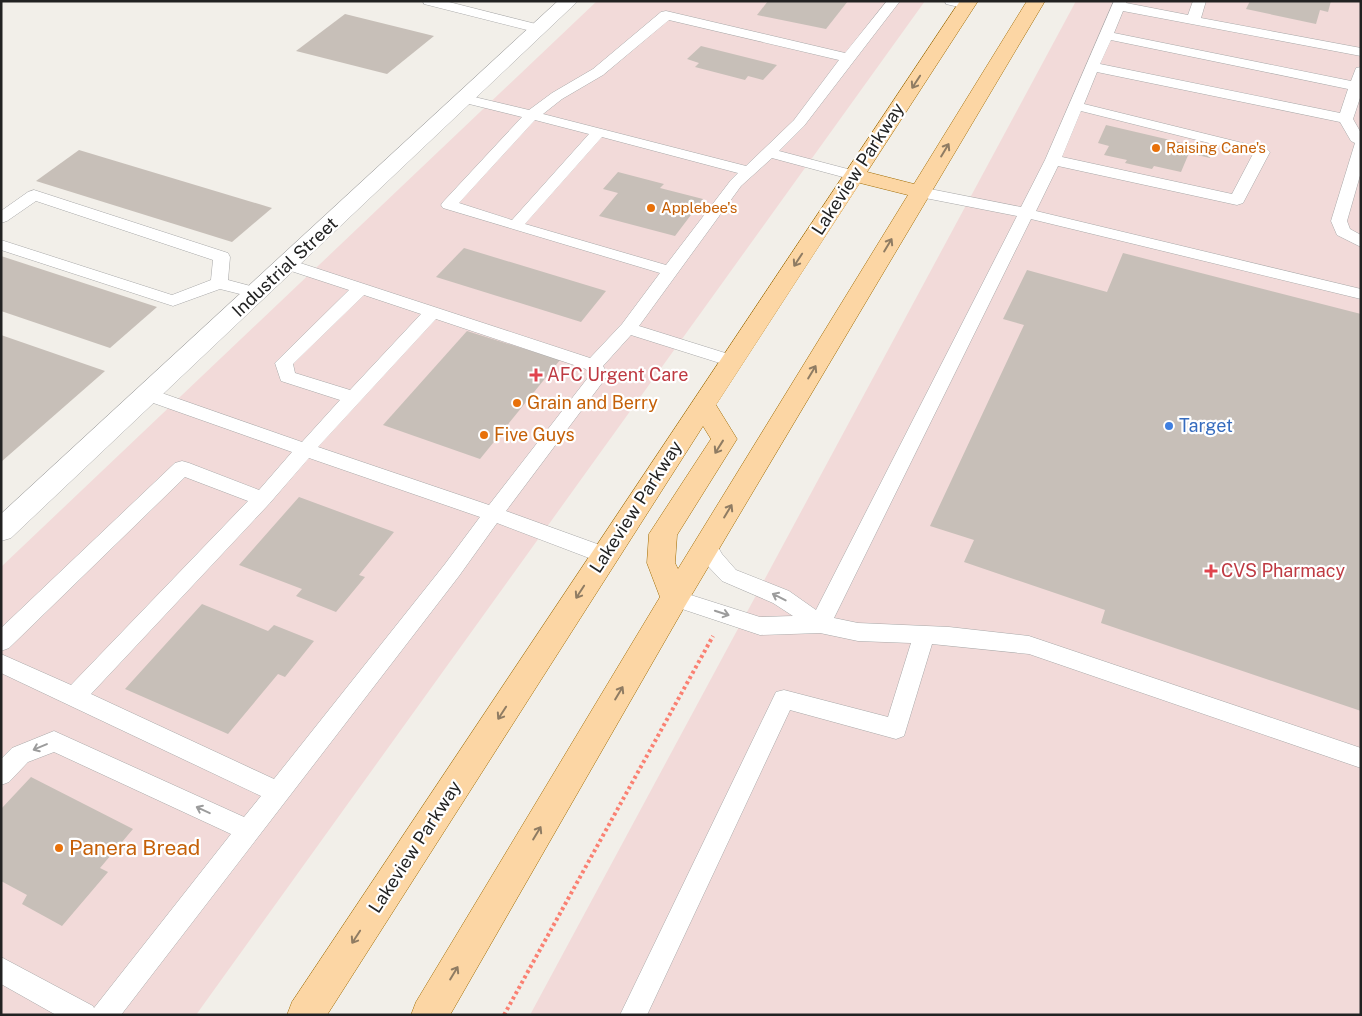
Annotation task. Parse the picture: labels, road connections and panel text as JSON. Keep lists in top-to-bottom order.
{
  "streets": {
    "main road": ["Lakeview Parkway"],
    "street": ["Industrial Street"]
  },
  "places": {
    "other": [
      "Raising Cane's",
      "Applebee's",
      "Grain and Berry",
      "Target",
      "Five Guys",
      "Panera Bread"
    ],
    "health": ["AFC Urgent Care", "CVS Pharmacy"]
  }
}
